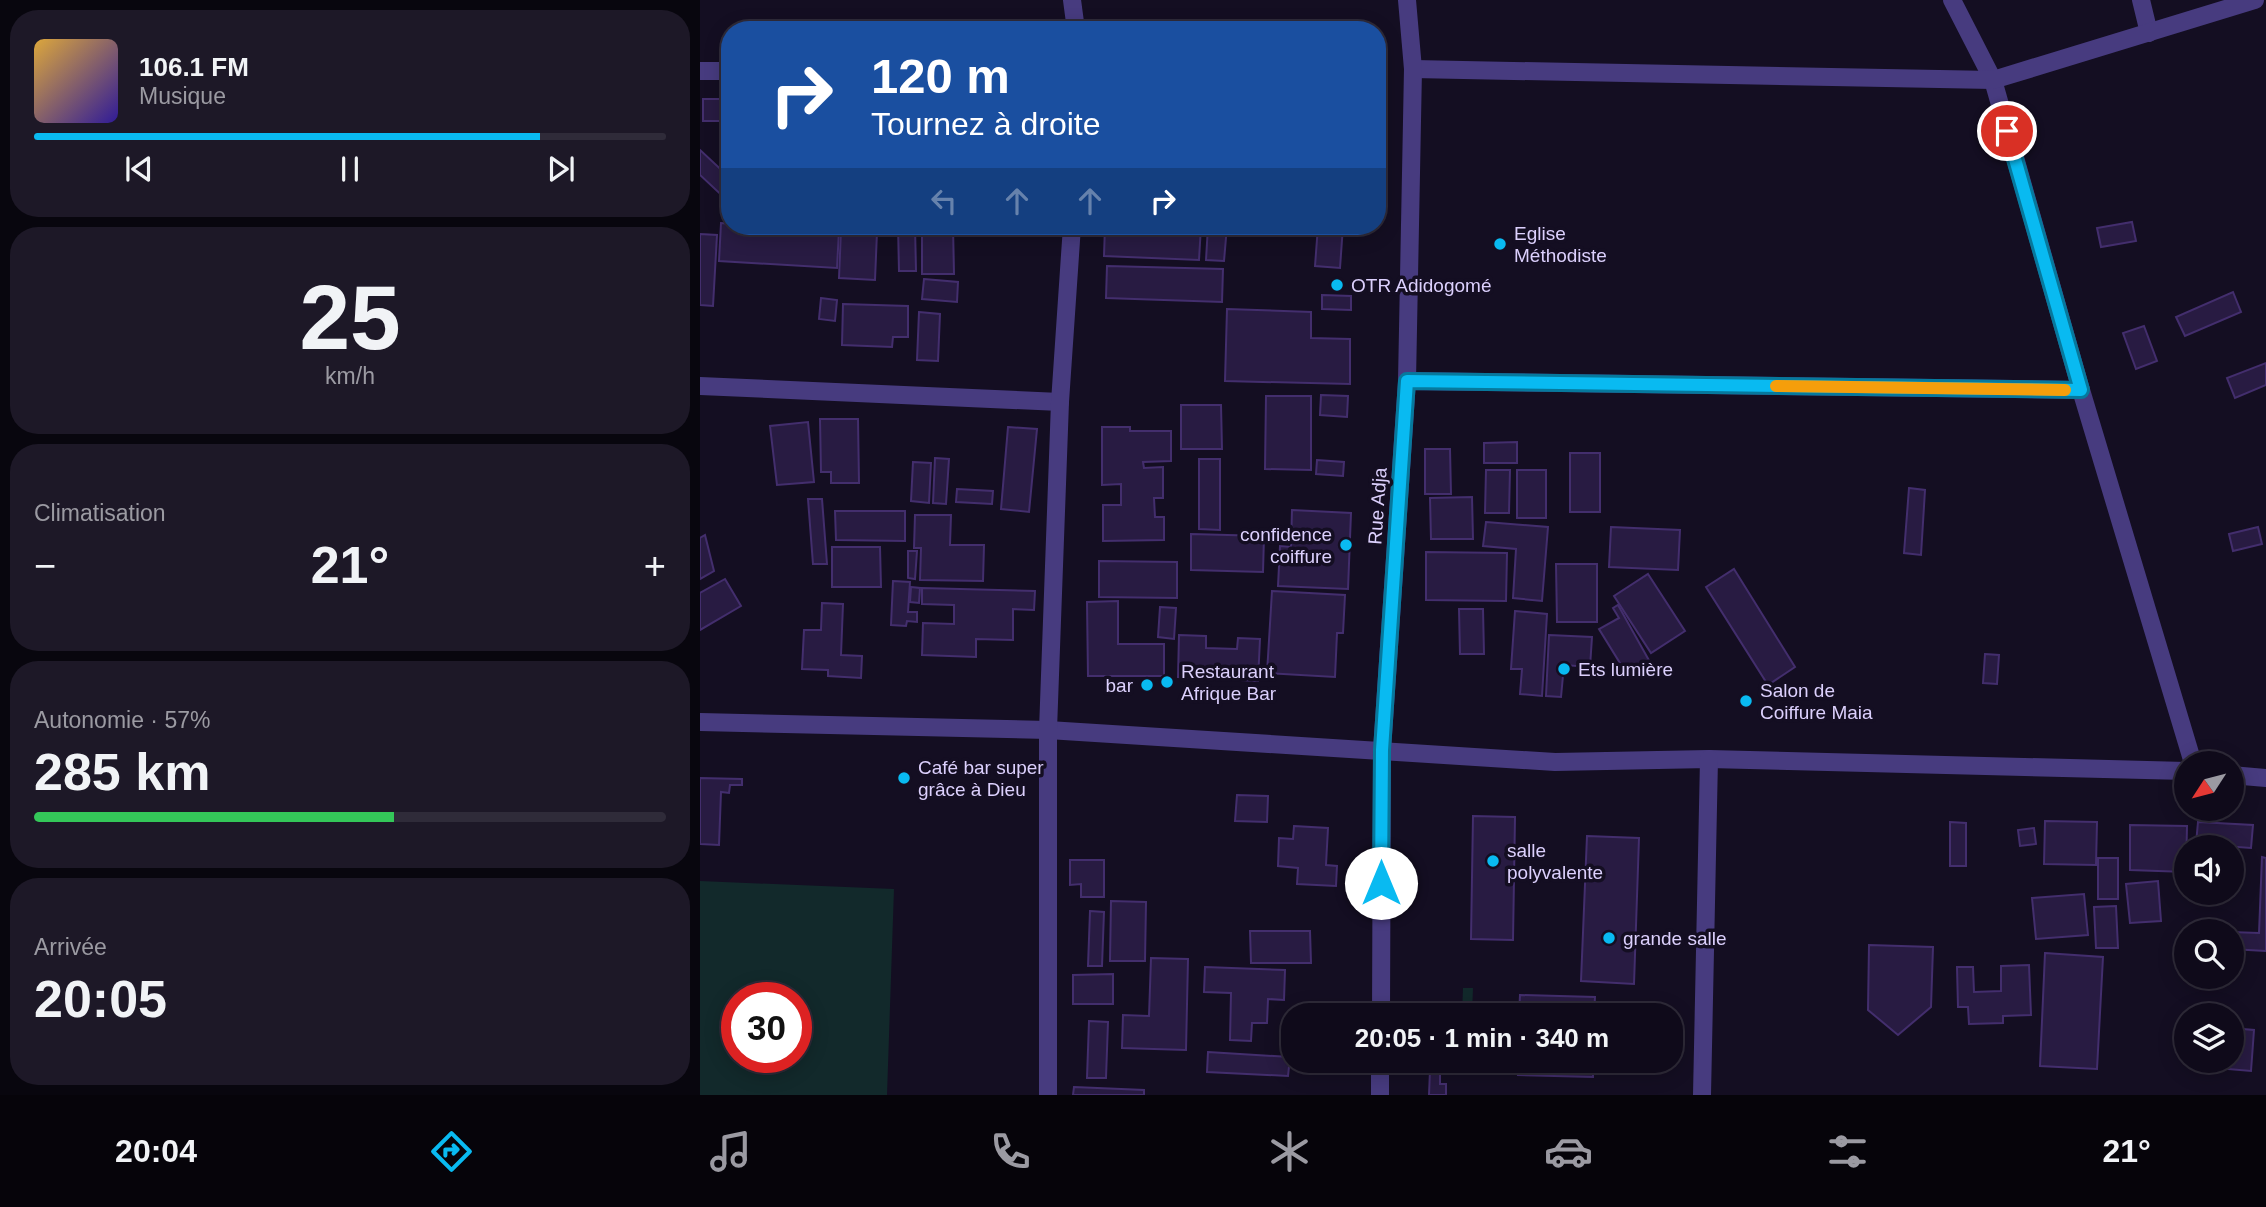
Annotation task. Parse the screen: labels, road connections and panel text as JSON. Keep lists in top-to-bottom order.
{
  "streets": {
    "street": ["Rue Adja"]
  },
  "places": [
    "Eglise Méthodiste",
    "OTR Adidogomé",
    "confidence coiffure",
    "Ets lumière",
    "Restaurant Afrique Bar",
    "bar",
    "Salon de Coiffure Maia",
    "Café bar super grâce à Dieu",
    "salle polyvalente",
    "grande salle"
  ],
  "north": "bottom left",
  "page": {
    "turn": ["120 m", "Tournez à droite"],
    "song": ["106.1 FM", "Musique"],
    "tile": [
      ["25", "km/h"],
      "Climatisation",
      ["Autonomie · 57%", "285 km"],
      ["Arrivée", "20:05"]
    ],
    "heat": ["−", "21°", "+"],
    "limit": "30",
    "trip": "20:05 · 1 min · 340 m",
    "tabs": ["20:04", "21°"]
  }
}
